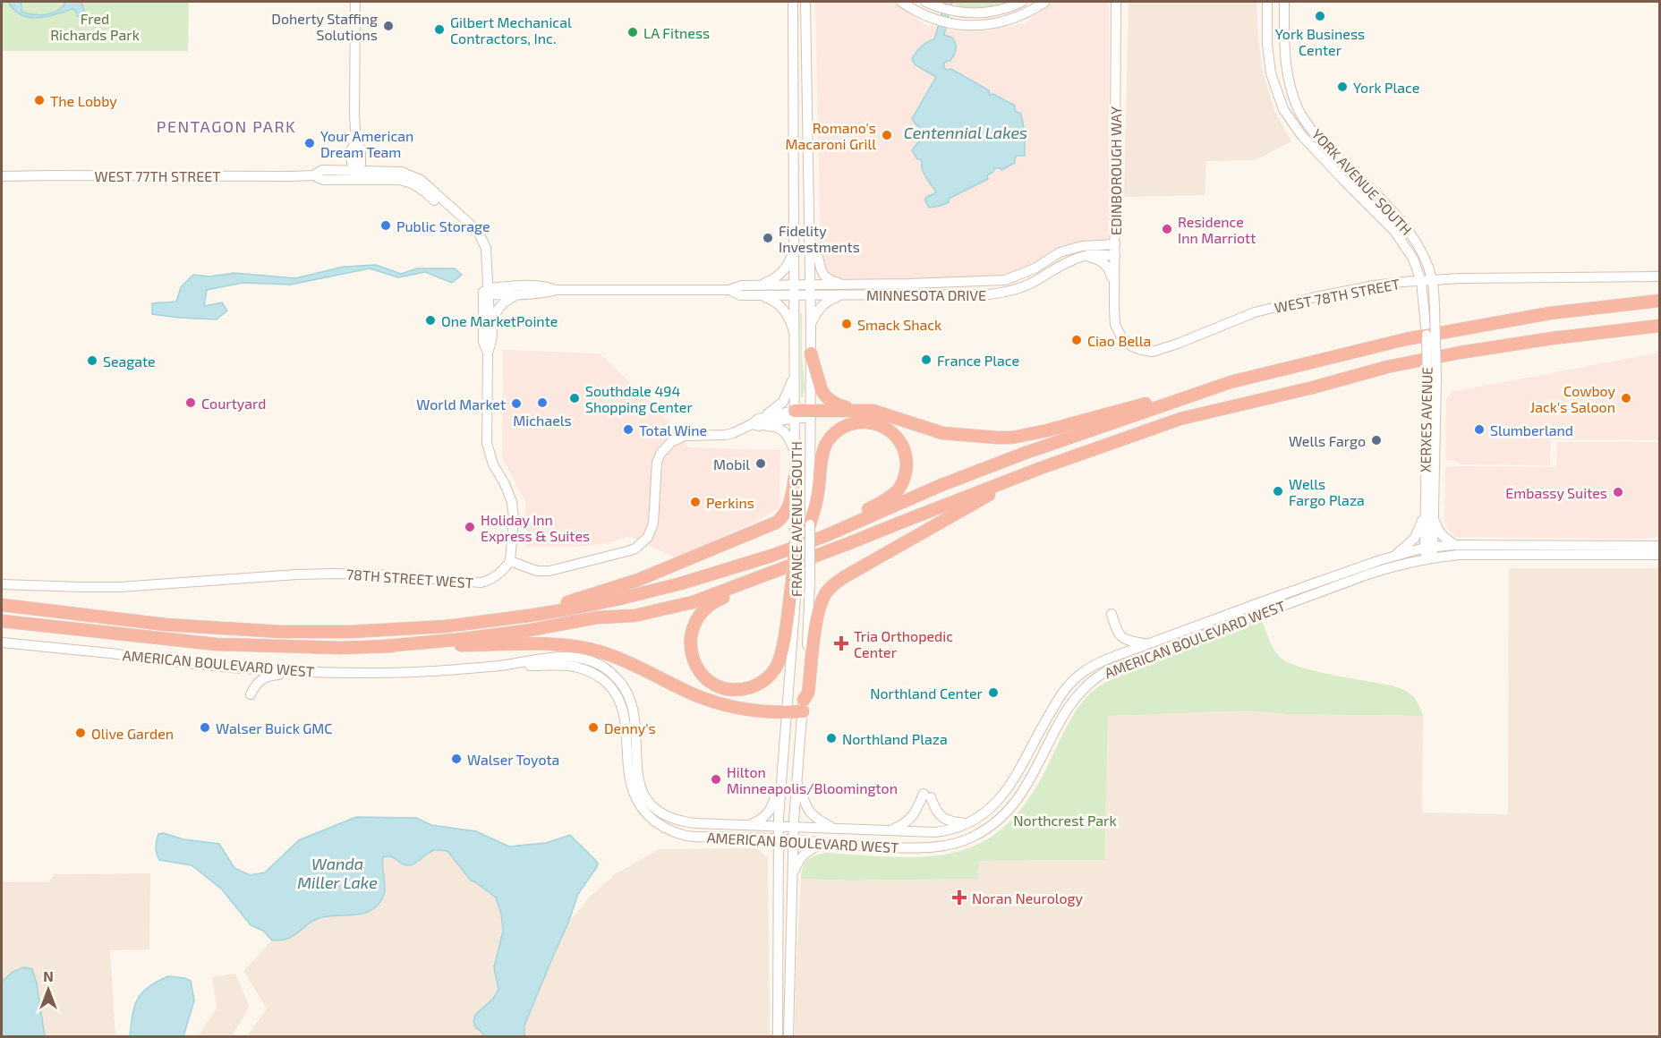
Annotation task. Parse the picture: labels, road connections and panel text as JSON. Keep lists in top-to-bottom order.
{
  "streets": {
    "street": [
      "EDINBOROUGH WAY",
      "WEST 77TH STREET",
      "YORK AVENUE SOUTH",
      "MINNESOTA DRIVE",
      "WEST 78TH STREET",
      "XERXES AVENUE",
      "FRANCE AVENUE SOUTH",
      "78TH STREET WEST",
      "AMERICAN BOULEVARD WEST"
    ]
  },
  "crossings": [
    ["EDINBOROUGH WAY", "MINNESOTA DRIVE"],
    ["EDINBOROUGH WAY", "WEST 78TH STREET"],
    ["WEST 77TH STREET", "MINNESOTA DRIVE"],
    ["YORK AVENUE SOUTH", "WEST 78TH STREET"],
    ["YORK AVENUE SOUTH", "XERXES AVENUE"],
    ["MINNESOTA DRIVE", "FRANCE AVENUE SOUTH"],
    ["WEST 78TH STREET", "XERXES AVENUE"],
    ["XERXES AVENUE", "AMERICAN BOULEVARD WEST"],
    ["FRANCE AVENUE SOUTH", "AMERICAN BOULEVARD WEST"]
  ],
  "districts": ["PENTAGON PARK"],
  "water": ["Centennial Lakes", "Wanda Miller Lake"],
  "parks": ["Fred Richards Park", "Northcrest Park"],
  "places": {
    "other": [
      "York Business Center",
      "Doherty Staffing Solutions",
      "Gilbert Mechanical Contractors, Inc.",
      "LA Fitness",
      "York Place",
      "The Lobby",
      "Romano's Macaroni Grill",
      "Your American Dream Team",
      "Public Storage",
      "Residence Inn Marriott",
      "Fidelity Investments",
      "One MarketPointe",
      "Smack Shack",
      "Ciao Bella",
      "France Place",
      "Seagate",
      "Southdale 494 Shopping Center",
      "Cowboy Jack's Saloon",
      "Courtyard",
      "Michaels",
      "World Market",
      "Total Wine",
      "Slumberland",
      "Wells Fargo",
      "Mobil",
      "Wells Fargo Plaza",
      "Embassy Suites",
      "Perkins",
      "Holiday Inn Express & Suites",
      "Northland Center",
      "Walser Buick GMC",
      "Denny's",
      "Olive Garden",
      "Northland Plaza",
      "Walser Toyota",
      "Hilton Minneapolis/Bloomington"
    ],
    "health": ["Tria Orthopedic Center", "Noran Neurology"]
  },
  "north": "top"
}
